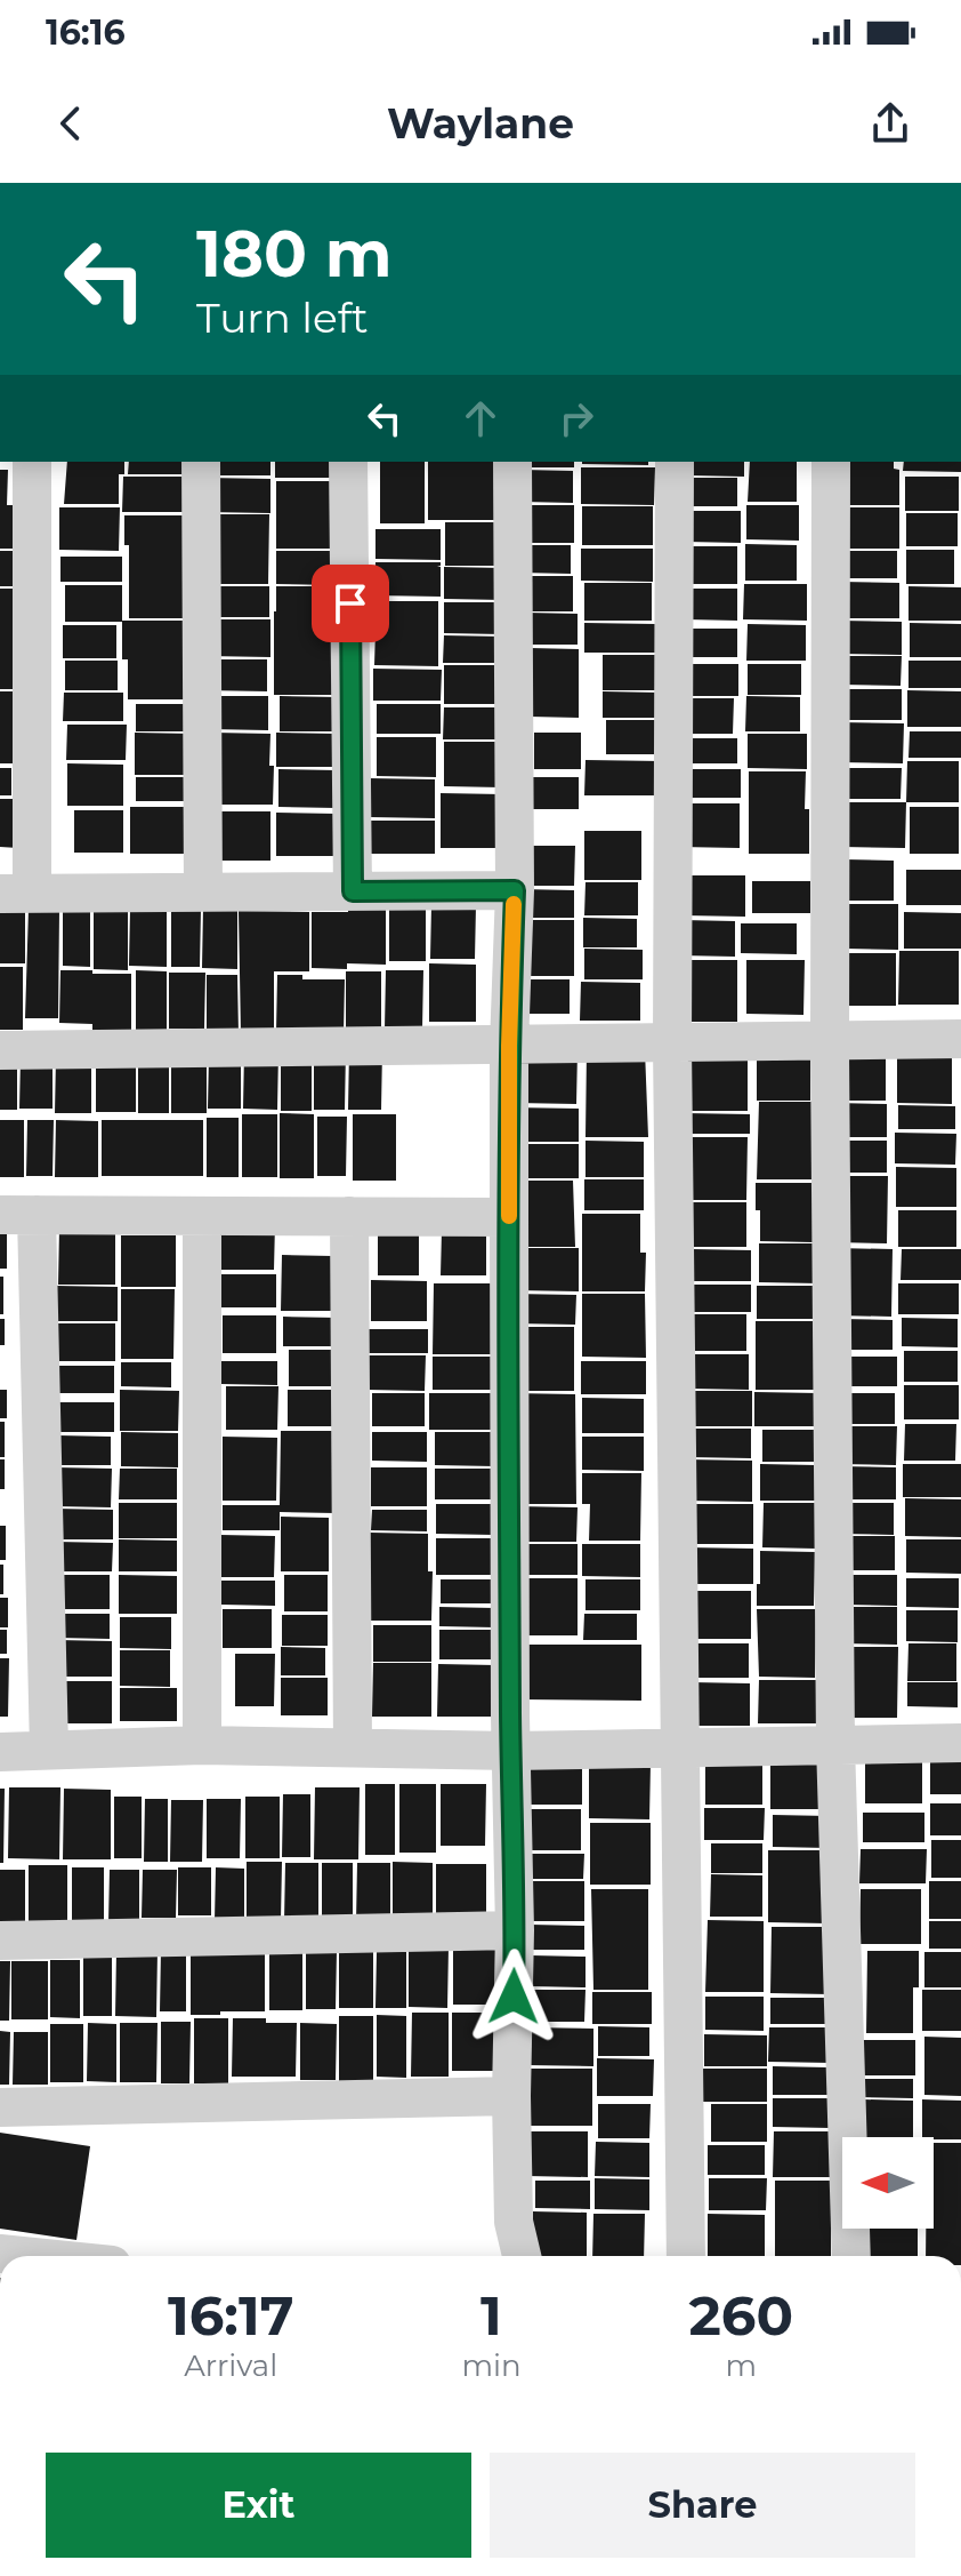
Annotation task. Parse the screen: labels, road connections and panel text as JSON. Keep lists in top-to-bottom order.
{
  "north": "left",
  "page": {
    "status": "16:16",
    "header": "Waylane",
    "turn": ["180 m", "Turn left"],
    "eta": [
      "16:17",
      "Arrival",
      "1",
      "min",
      "260",
      "m"
    ],
    "buttons": ["Exit", "Share"]
  }
}
